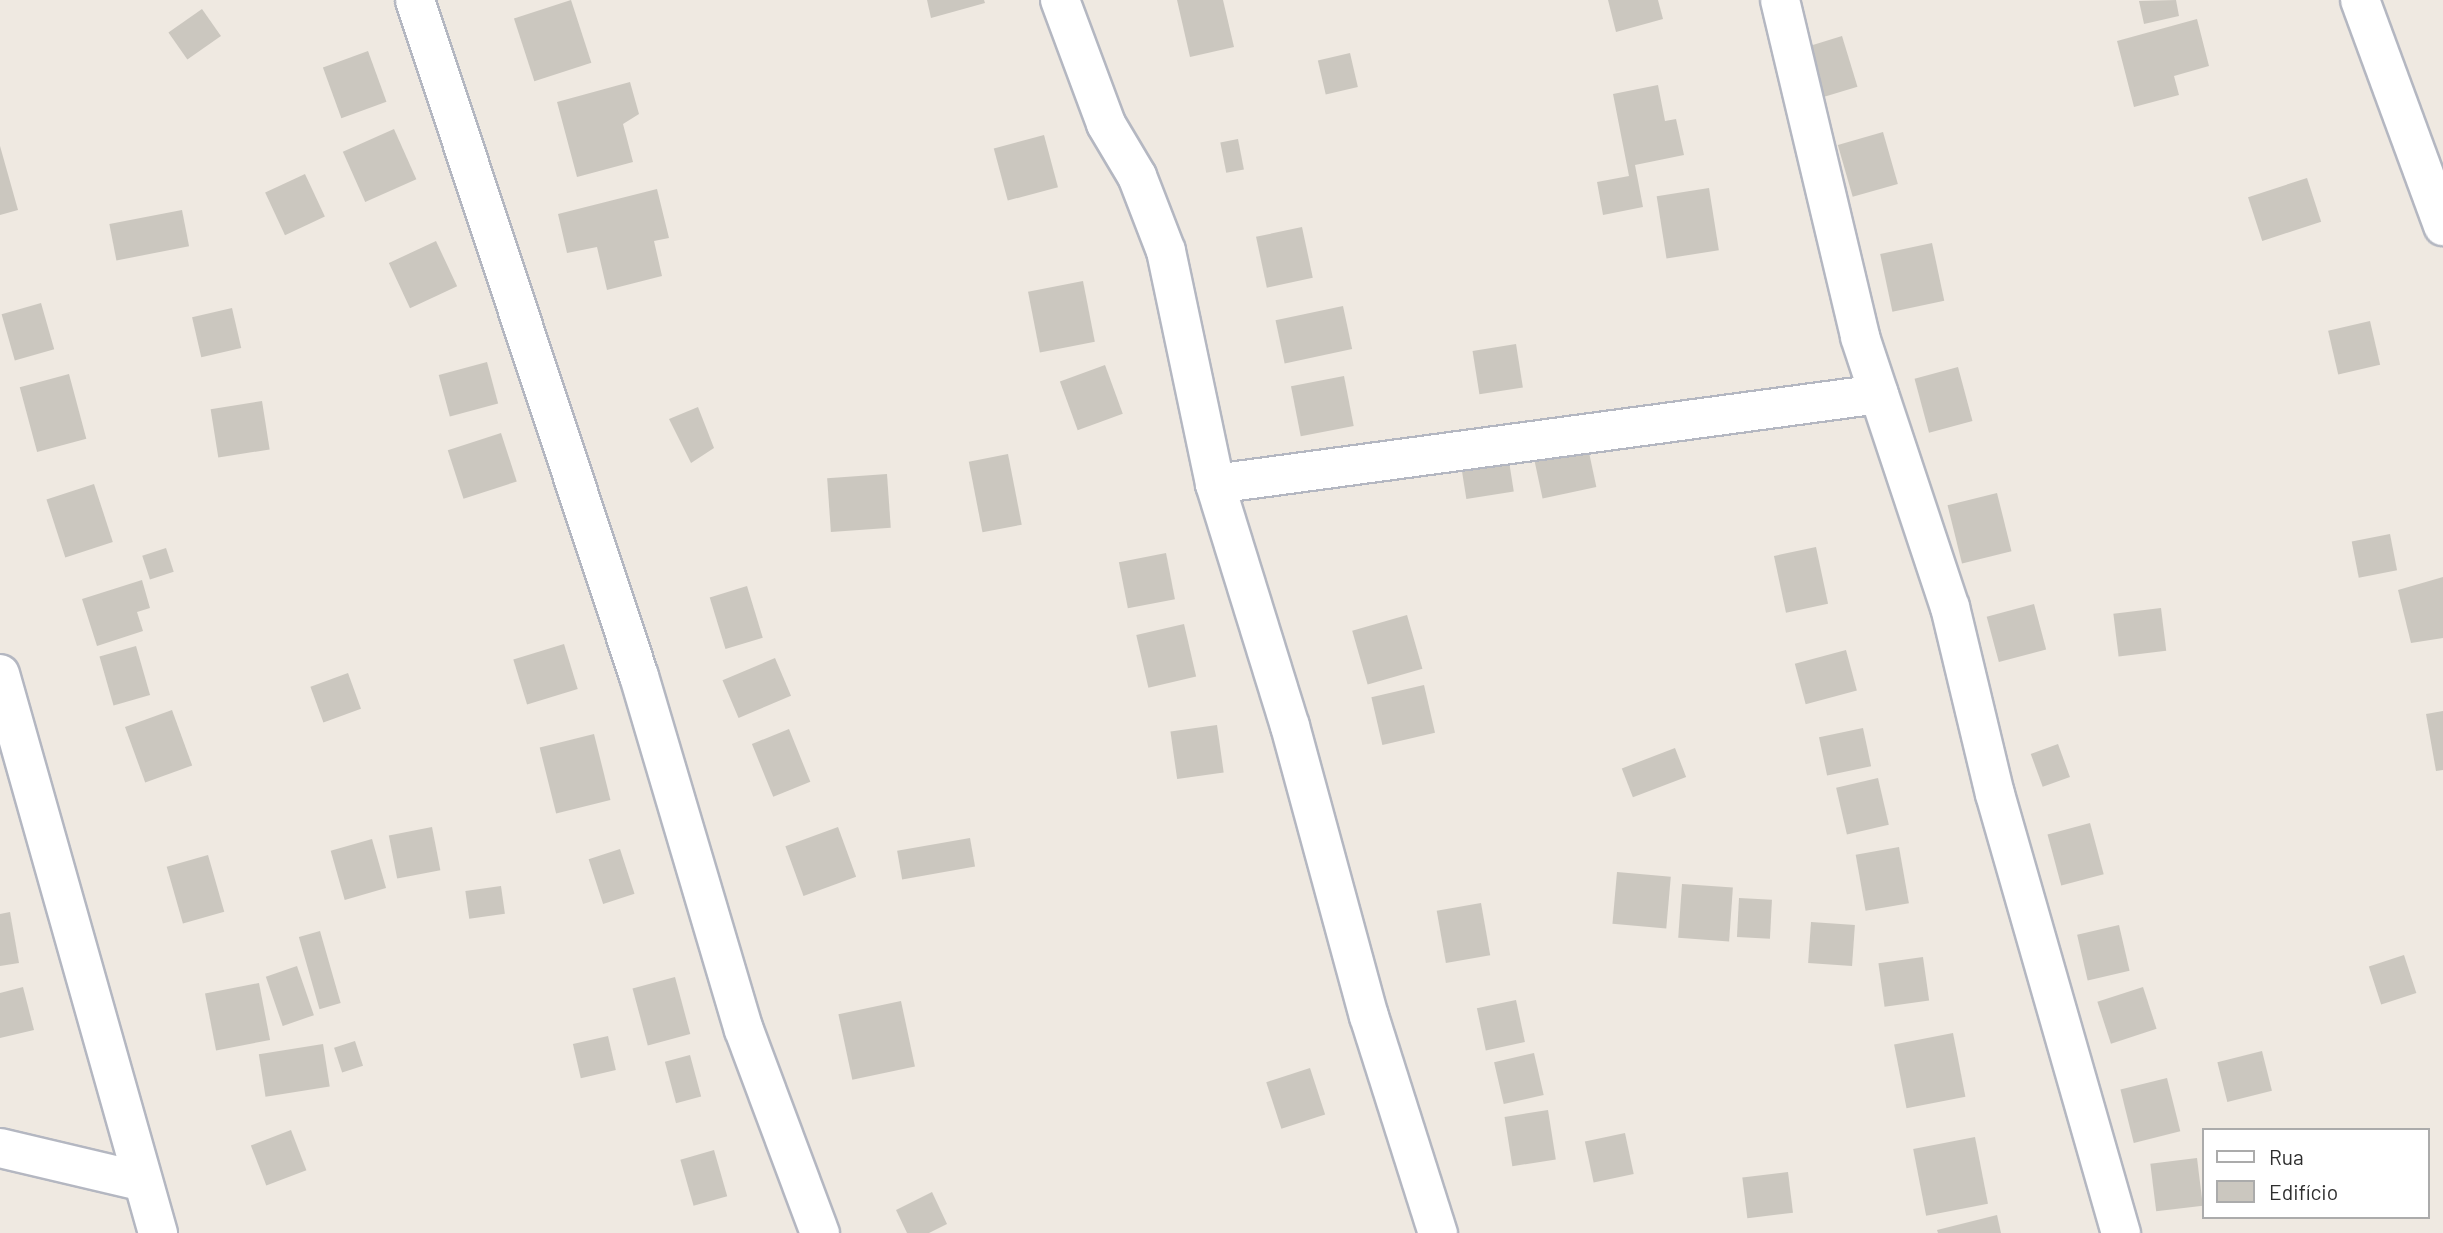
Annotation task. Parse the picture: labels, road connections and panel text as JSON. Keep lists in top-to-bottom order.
{
  "legend": ["Rua", "Edifício"]
}
